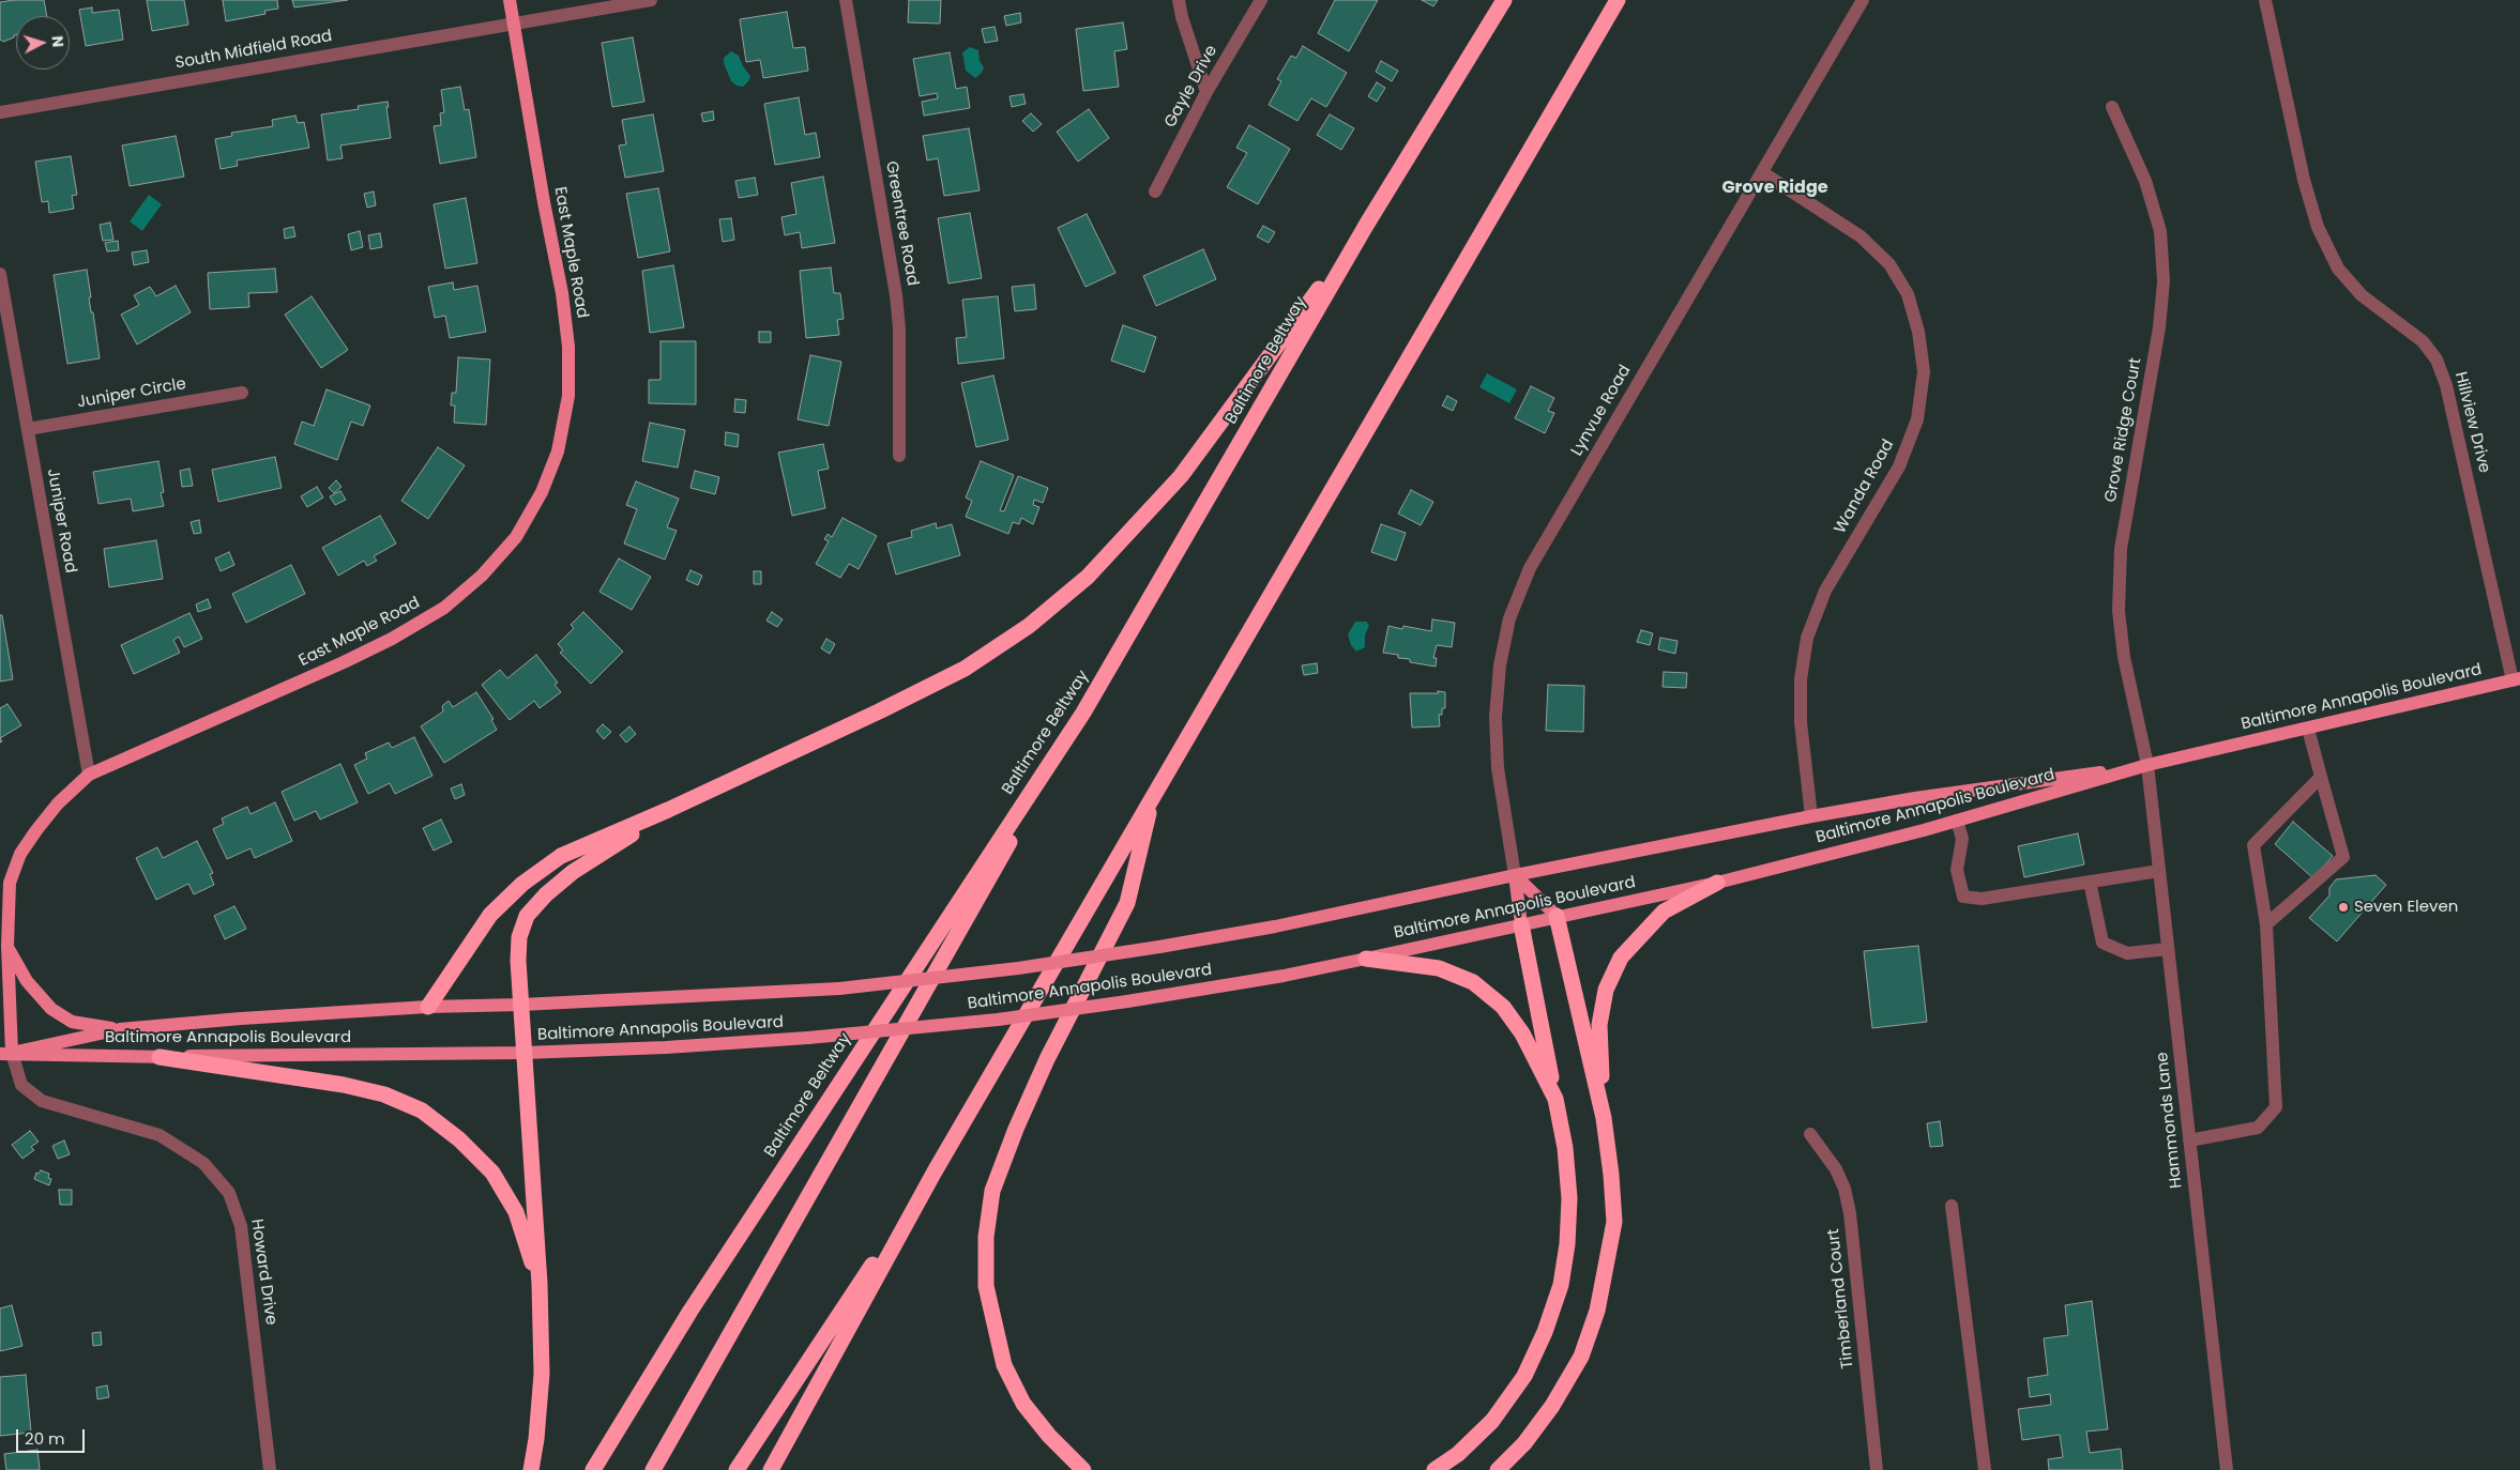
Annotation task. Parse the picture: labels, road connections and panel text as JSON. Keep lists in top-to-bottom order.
{
  "streets": {
    "highway": ["Baltimore Beltway"],
    "main road": ["East Maple Road", "Baltimore Annapolis Boulevard"],
    "street": [
      "South Midfield Road",
      "Gayle Drive",
      "Greentree Road",
      "Juniper Circle",
      "Lynvue Road",
      "Hillview Drive",
      "Grove Ridge Court",
      "Wanda Road",
      "Juniper Road",
      "Hammonds Lane",
      "Howard Drive",
      "Timberland Court"
    ]
  },
  "crossings": [
    ["South Midfield Road", "East Maple Road"],
    ["East Maple Road", "Juniper Road"],
    ["East Maple Road", "Baltimore Annapolis Boulevard"],
    ["East Maple Road", "Howard Drive"],
    ["Juniper Circle", "Juniper Road"],
    ["Lynvue Road", "Wanda Road"],
    ["Lynvue Road", "Baltimore Annapolis Boulevard"],
    ["Hillview Drive", "Baltimore Annapolis Boulevard"],
    ["Grove Ridge Court", "Baltimore Annapolis Boulevard"],
    ["Grove Ridge Court", "Hammonds Lane"],
    ["Wanda Road", "Baltimore Annapolis Boulevard"],
    ["Baltimore Annapolis Boulevard", "Hammonds Lane"],
    ["Baltimore Annapolis Boulevard", "Howard Drive"]
  ],
  "districts": ["Grove Ridge"],
  "places": ["Seven Eleven"],
  "scale_bar": "20 m",
  "north": "right"
}
